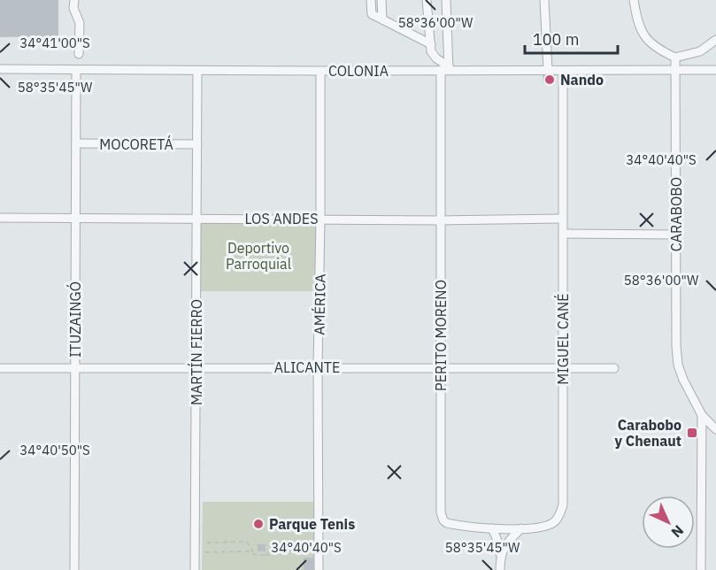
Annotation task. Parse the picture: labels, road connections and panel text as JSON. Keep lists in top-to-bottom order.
{
  "streets": {
    "street": [
      "COLONIA",
      "MOCORETÁ",
      "CARABOBO",
      "LOS ANDES",
      "AMÉRICA",
      "ITUZAINGÓ",
      "PERITO MORENO",
      "MIGUEL CANÉ",
      "MARTÍN FIERRO",
      "ALICANTE"
    ]
  },
  "crossings": [
    ["COLONIA", "CARABOBO"],
    ["COLONIA", "AMÉRICA"],
    ["COLONIA", "ITUZAINGÓ"],
    ["COLONIA", "PERITO MORENO"],
    ["COLONIA", "MIGUEL CANÉ"],
    ["COLONIA", "MARTÍN FIERRO"],
    ["MOCORETÁ", "ITUZAINGÓ"],
    ["MOCORETÁ", "MARTÍN FIERRO"],
    ["LOS ANDES", "AMÉRICA"],
    ["LOS ANDES", "ITUZAINGÓ"],
    ["LOS ANDES", "PERITO MORENO"],
    ["LOS ANDES", "MIGUEL CANÉ"],
    ["LOS ANDES", "MARTÍN FIERRO"],
    ["AMÉRICA", "ALICANTE"],
    ["ITUZAINGÓ", "ALICANTE"],
    ["PERITO MORENO", "MIGUEL CANÉ"],
    ["PERITO MORENO", "ALICANTE"],
    ["MIGUEL CANÉ", "ALICANTE"],
    ["MARTÍN FIERRO", "ALICANTE"]
  ],
  "parks": ["Deportivo Parroquial"],
  "places": {
    "other": ["Nando", "Parque Tenis"],
    "transit": ["Carabobo y Chenaut"]
  },
  "scale_bar": "100 m",
  "north": "bottom right",
  "coordinates": [
    "58°36'00\"W",
    "34°41'00\"S",
    "58°35'45\"W",
    "34°40'40\"S",
    "34°40'50\"S"
  ]
}
